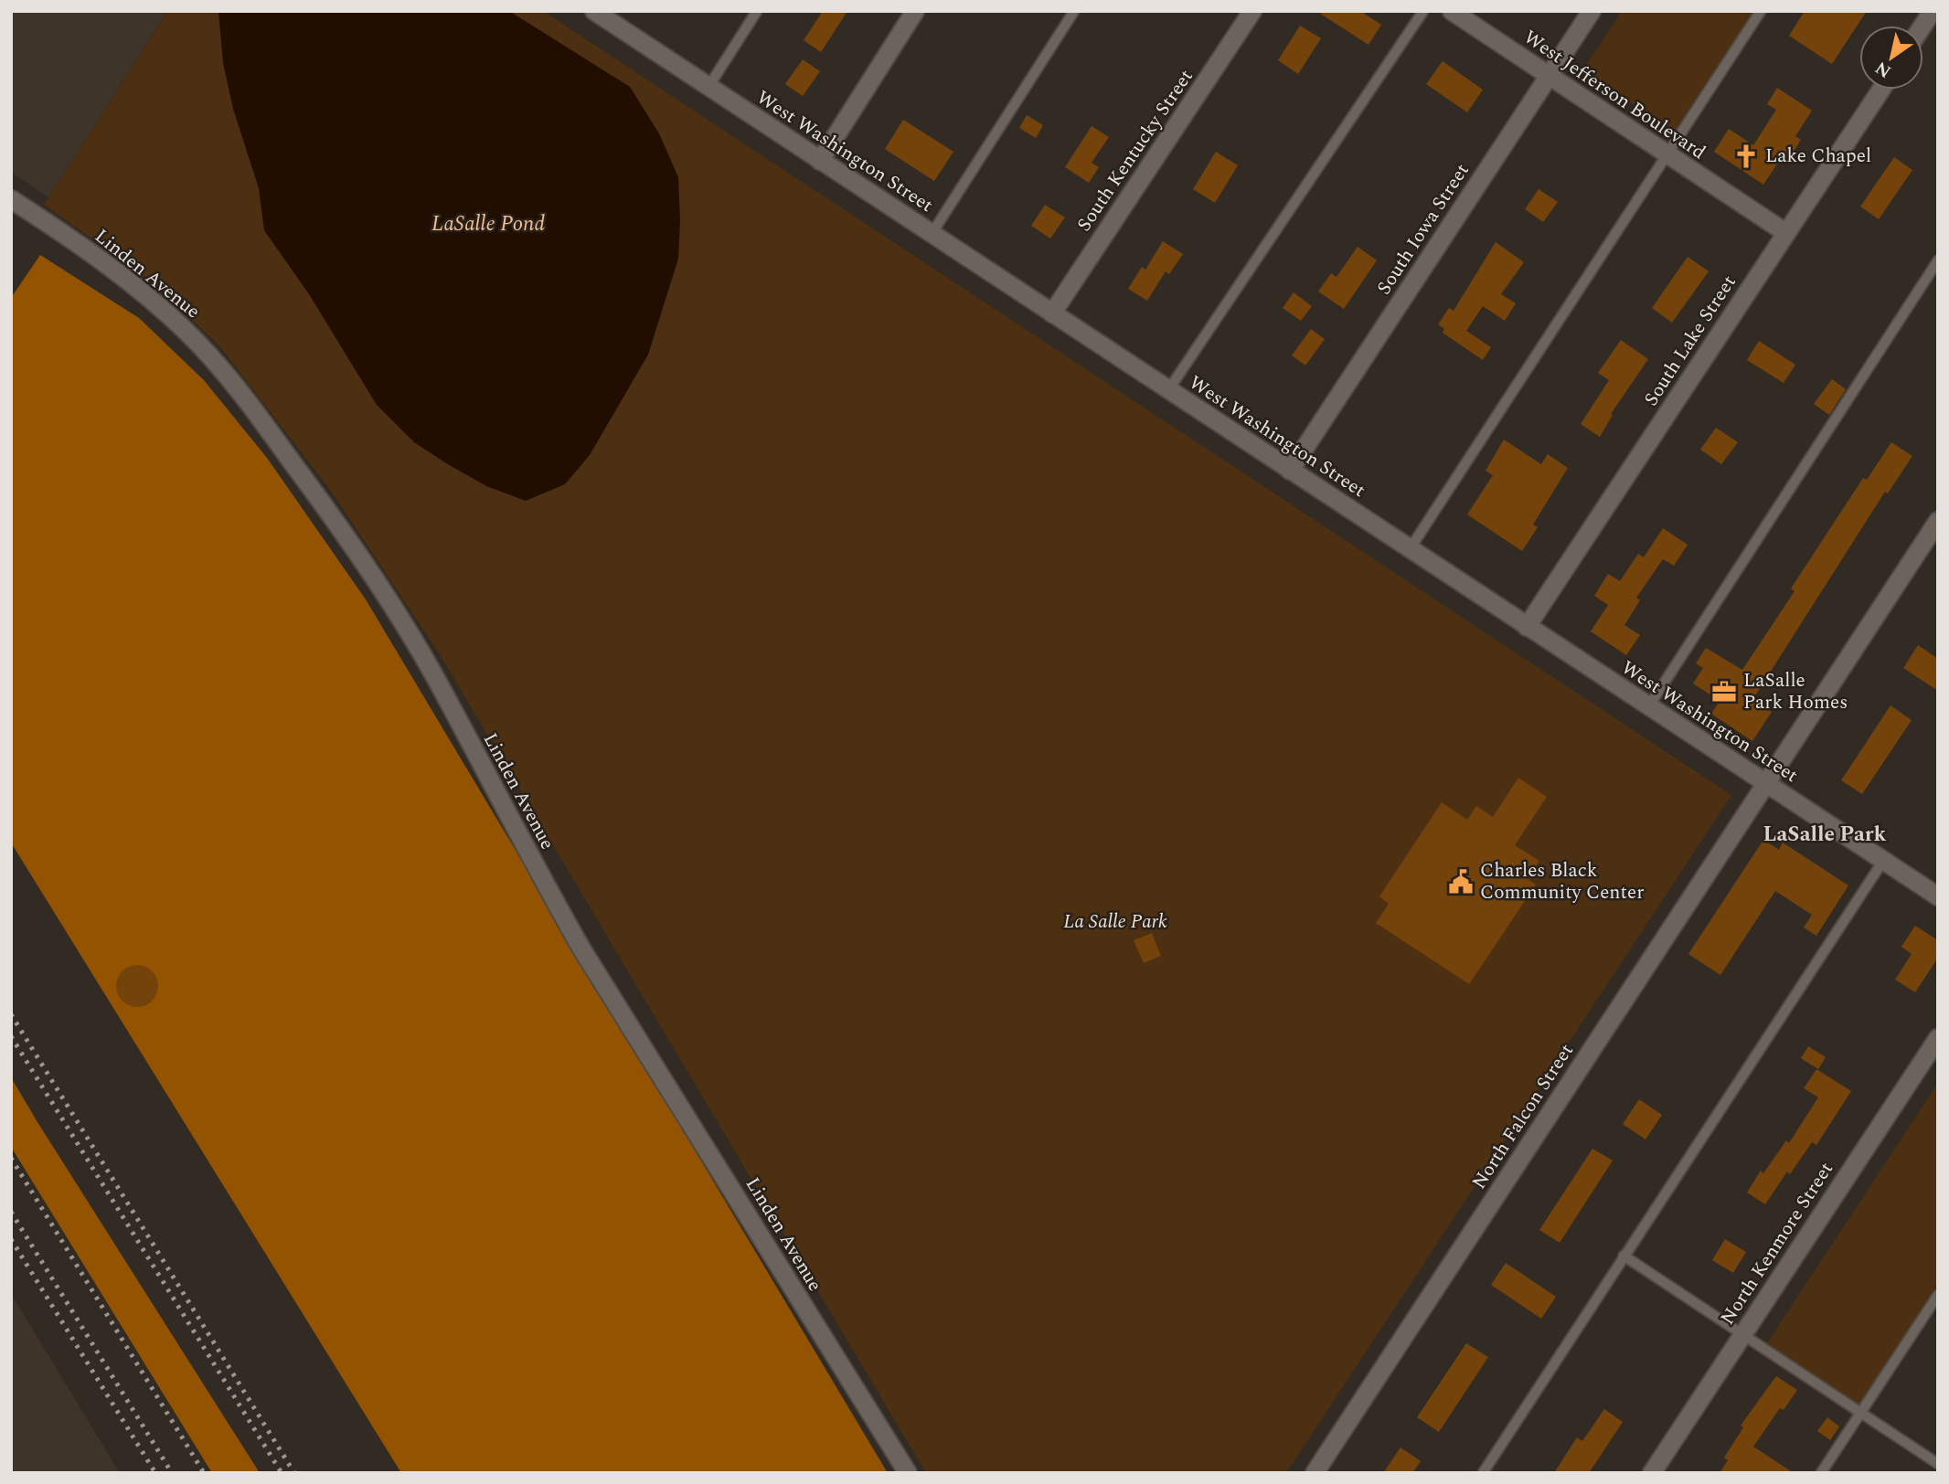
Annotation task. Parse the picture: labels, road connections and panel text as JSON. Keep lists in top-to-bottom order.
{
  "streets": {
    "street": [
      "West Jefferson Boulevard",
      "South Kentucky Street",
      "West Washington Street",
      "South Iowa Street",
      "Linden Avenue",
      "South Lake Street",
      "North Falcon Street",
      "North Kenmore Street"
    ]
  },
  "crossings": [
    ["West Jefferson Boulevard", "South Iowa Street"],
    ["West Jefferson Boulevard", "South Lake Street"],
    ["South Kentucky Street", "West Washington Street"],
    ["West Washington Street", "South Iowa Street"],
    ["West Washington Street", "South Lake Street"],
    ["West Washington Street", "North Falcon Street"]
  ],
  "districts": ["LaSalle Park"],
  "water": ["LaSalle Pond"],
  "parks": ["La Salle Park"],
  "places": {
    "church": ["Lake Chapel"],
    "office": ["LaSalle Park Homes"],
    "public building": ["Charles Black Community Center"]
  },
  "north": "bottom left"
}
